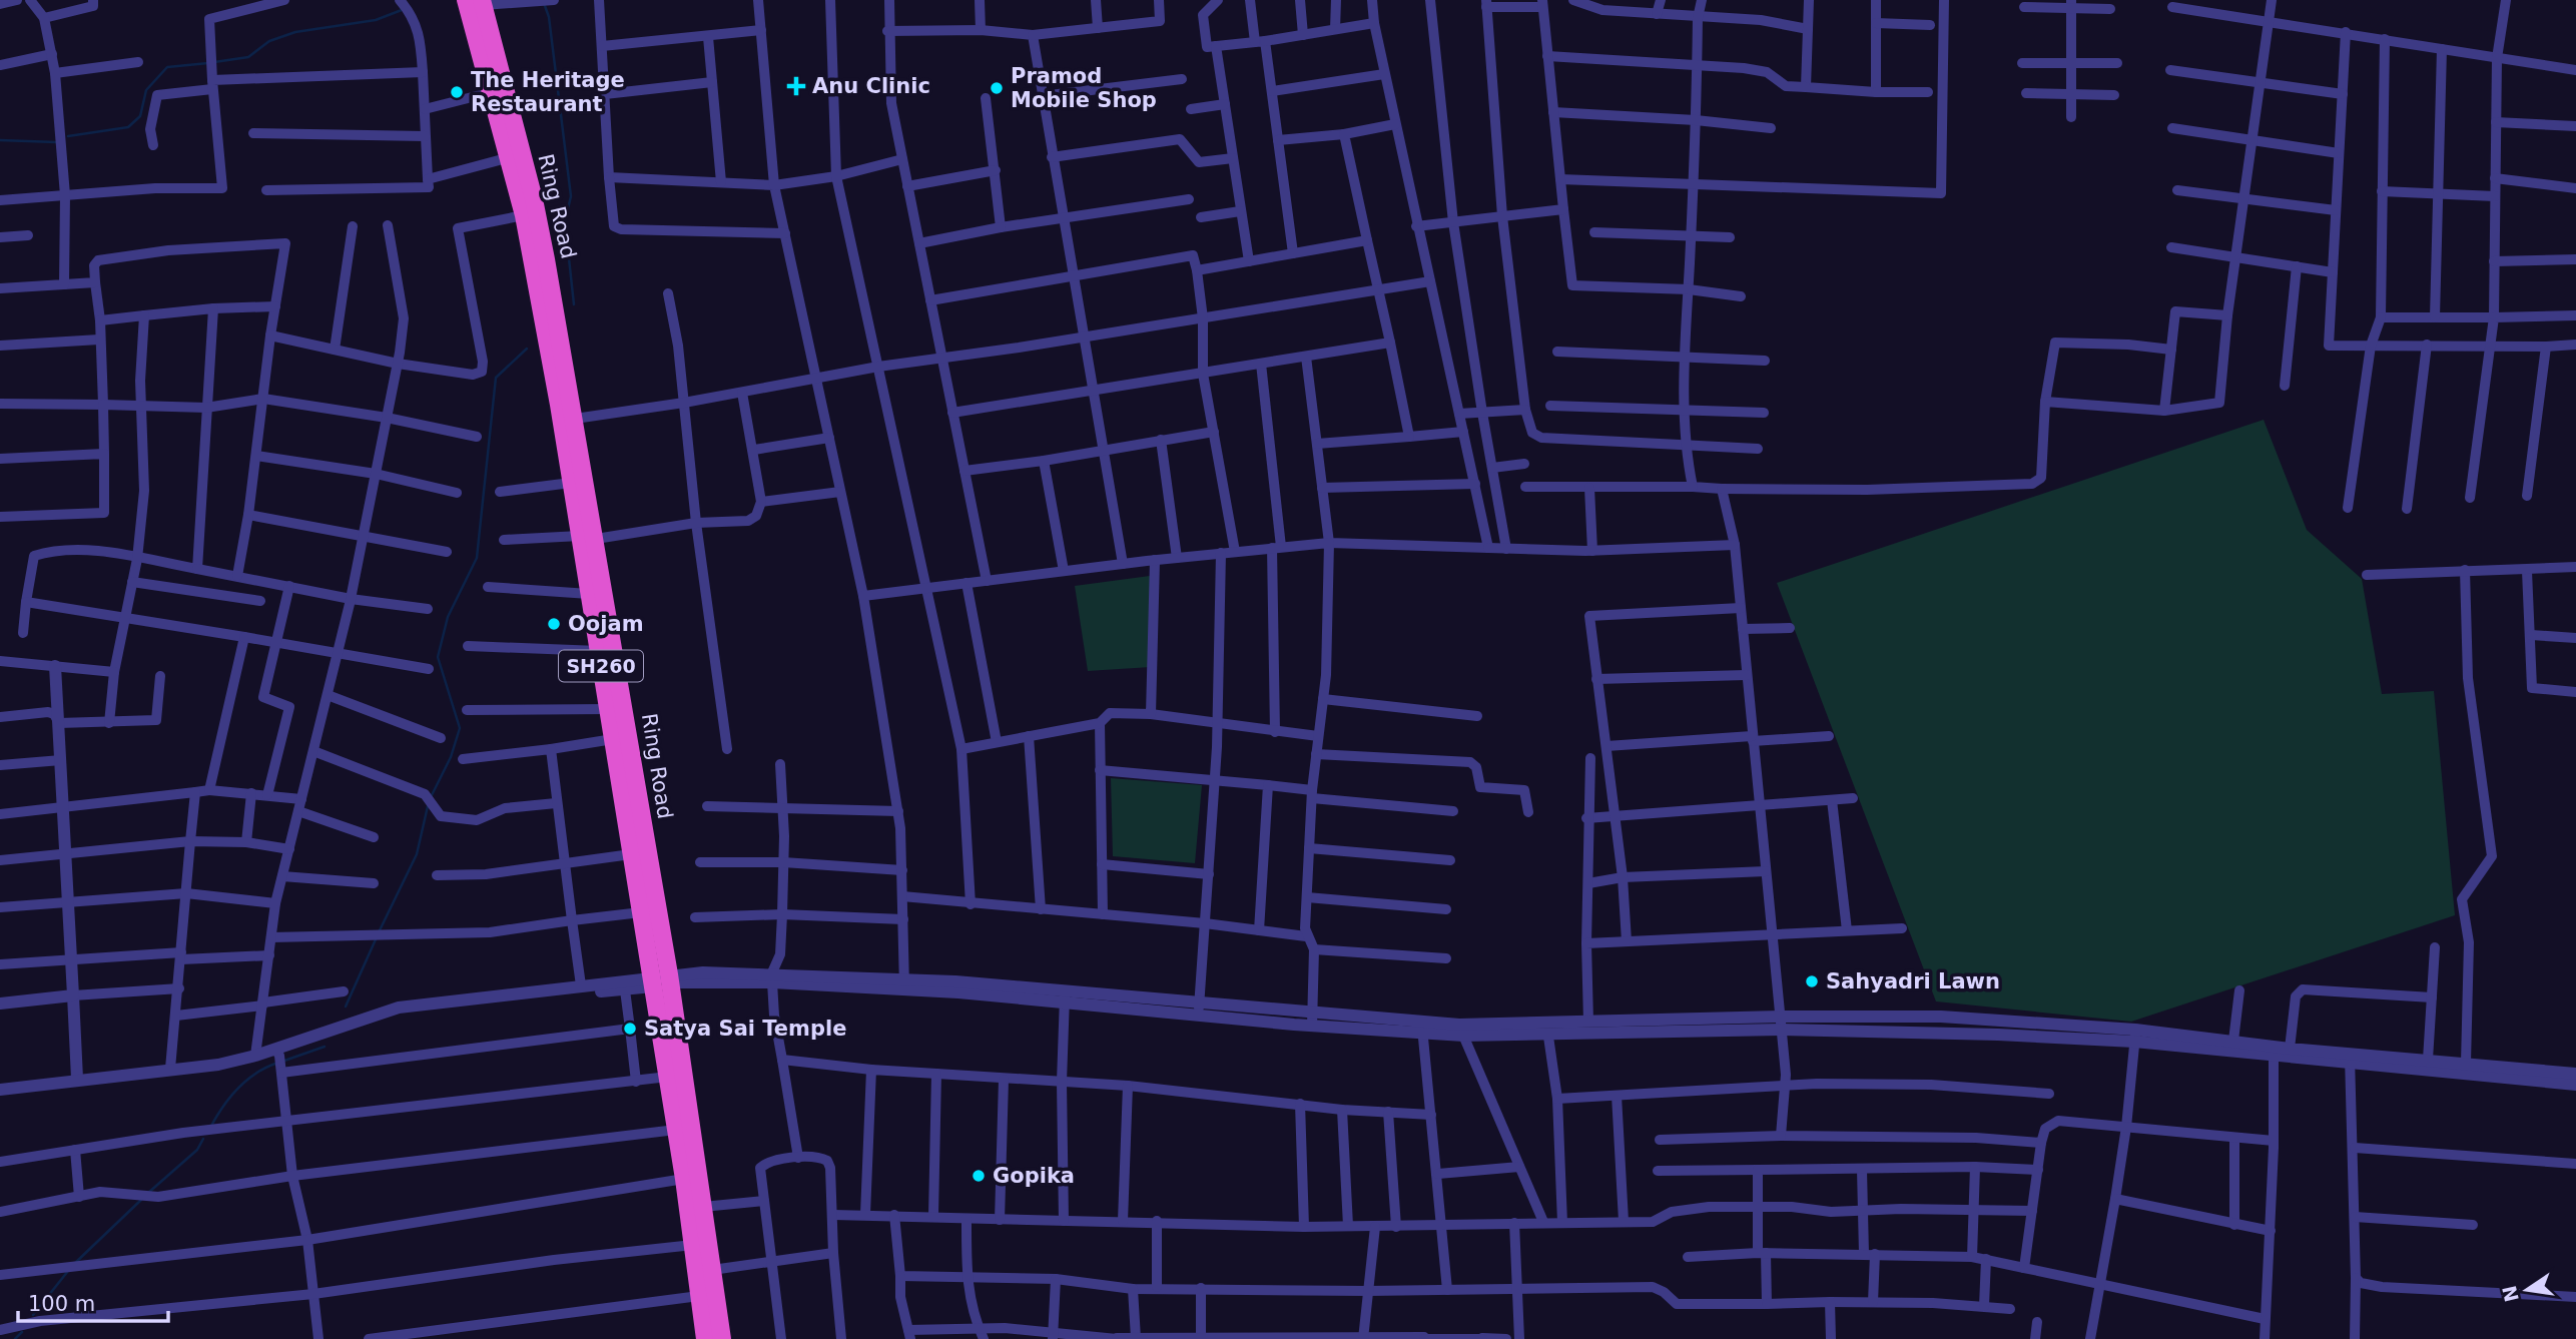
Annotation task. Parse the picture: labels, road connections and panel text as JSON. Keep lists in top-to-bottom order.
{
  "streets": {
    "highway": ["Ring Road", "SH260"]
  },
  "places": {
    "health": ["Anu Clinic"],
    "other": [
      "Pramod Mobile Shop",
      "The Heritage Restaurant",
      "Oojam",
      "Sahyadri Lawn",
      "Satya Sai Temple",
      "Gopika"
    ]
  },
  "scale_bar": "100 m",
  "north": "left"
}
